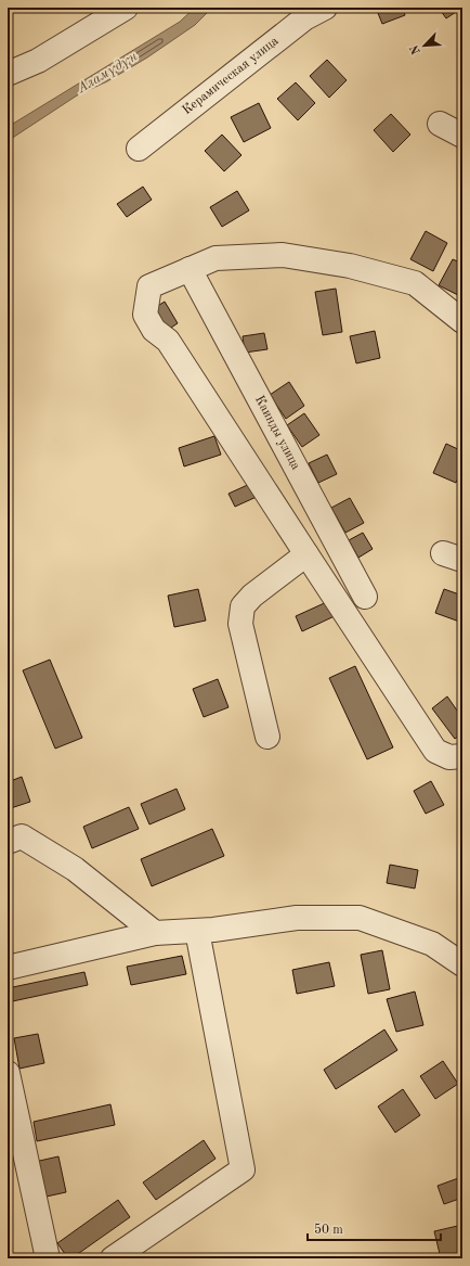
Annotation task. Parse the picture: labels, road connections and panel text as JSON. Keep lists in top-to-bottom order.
{
  "streets": {
    "street": ["Керамическая улица", "Каинды улица"]
  },
  "water": ["Аламүдүн"],
  "scale_bar": "50 m",
  "north": "bottom left"
}
